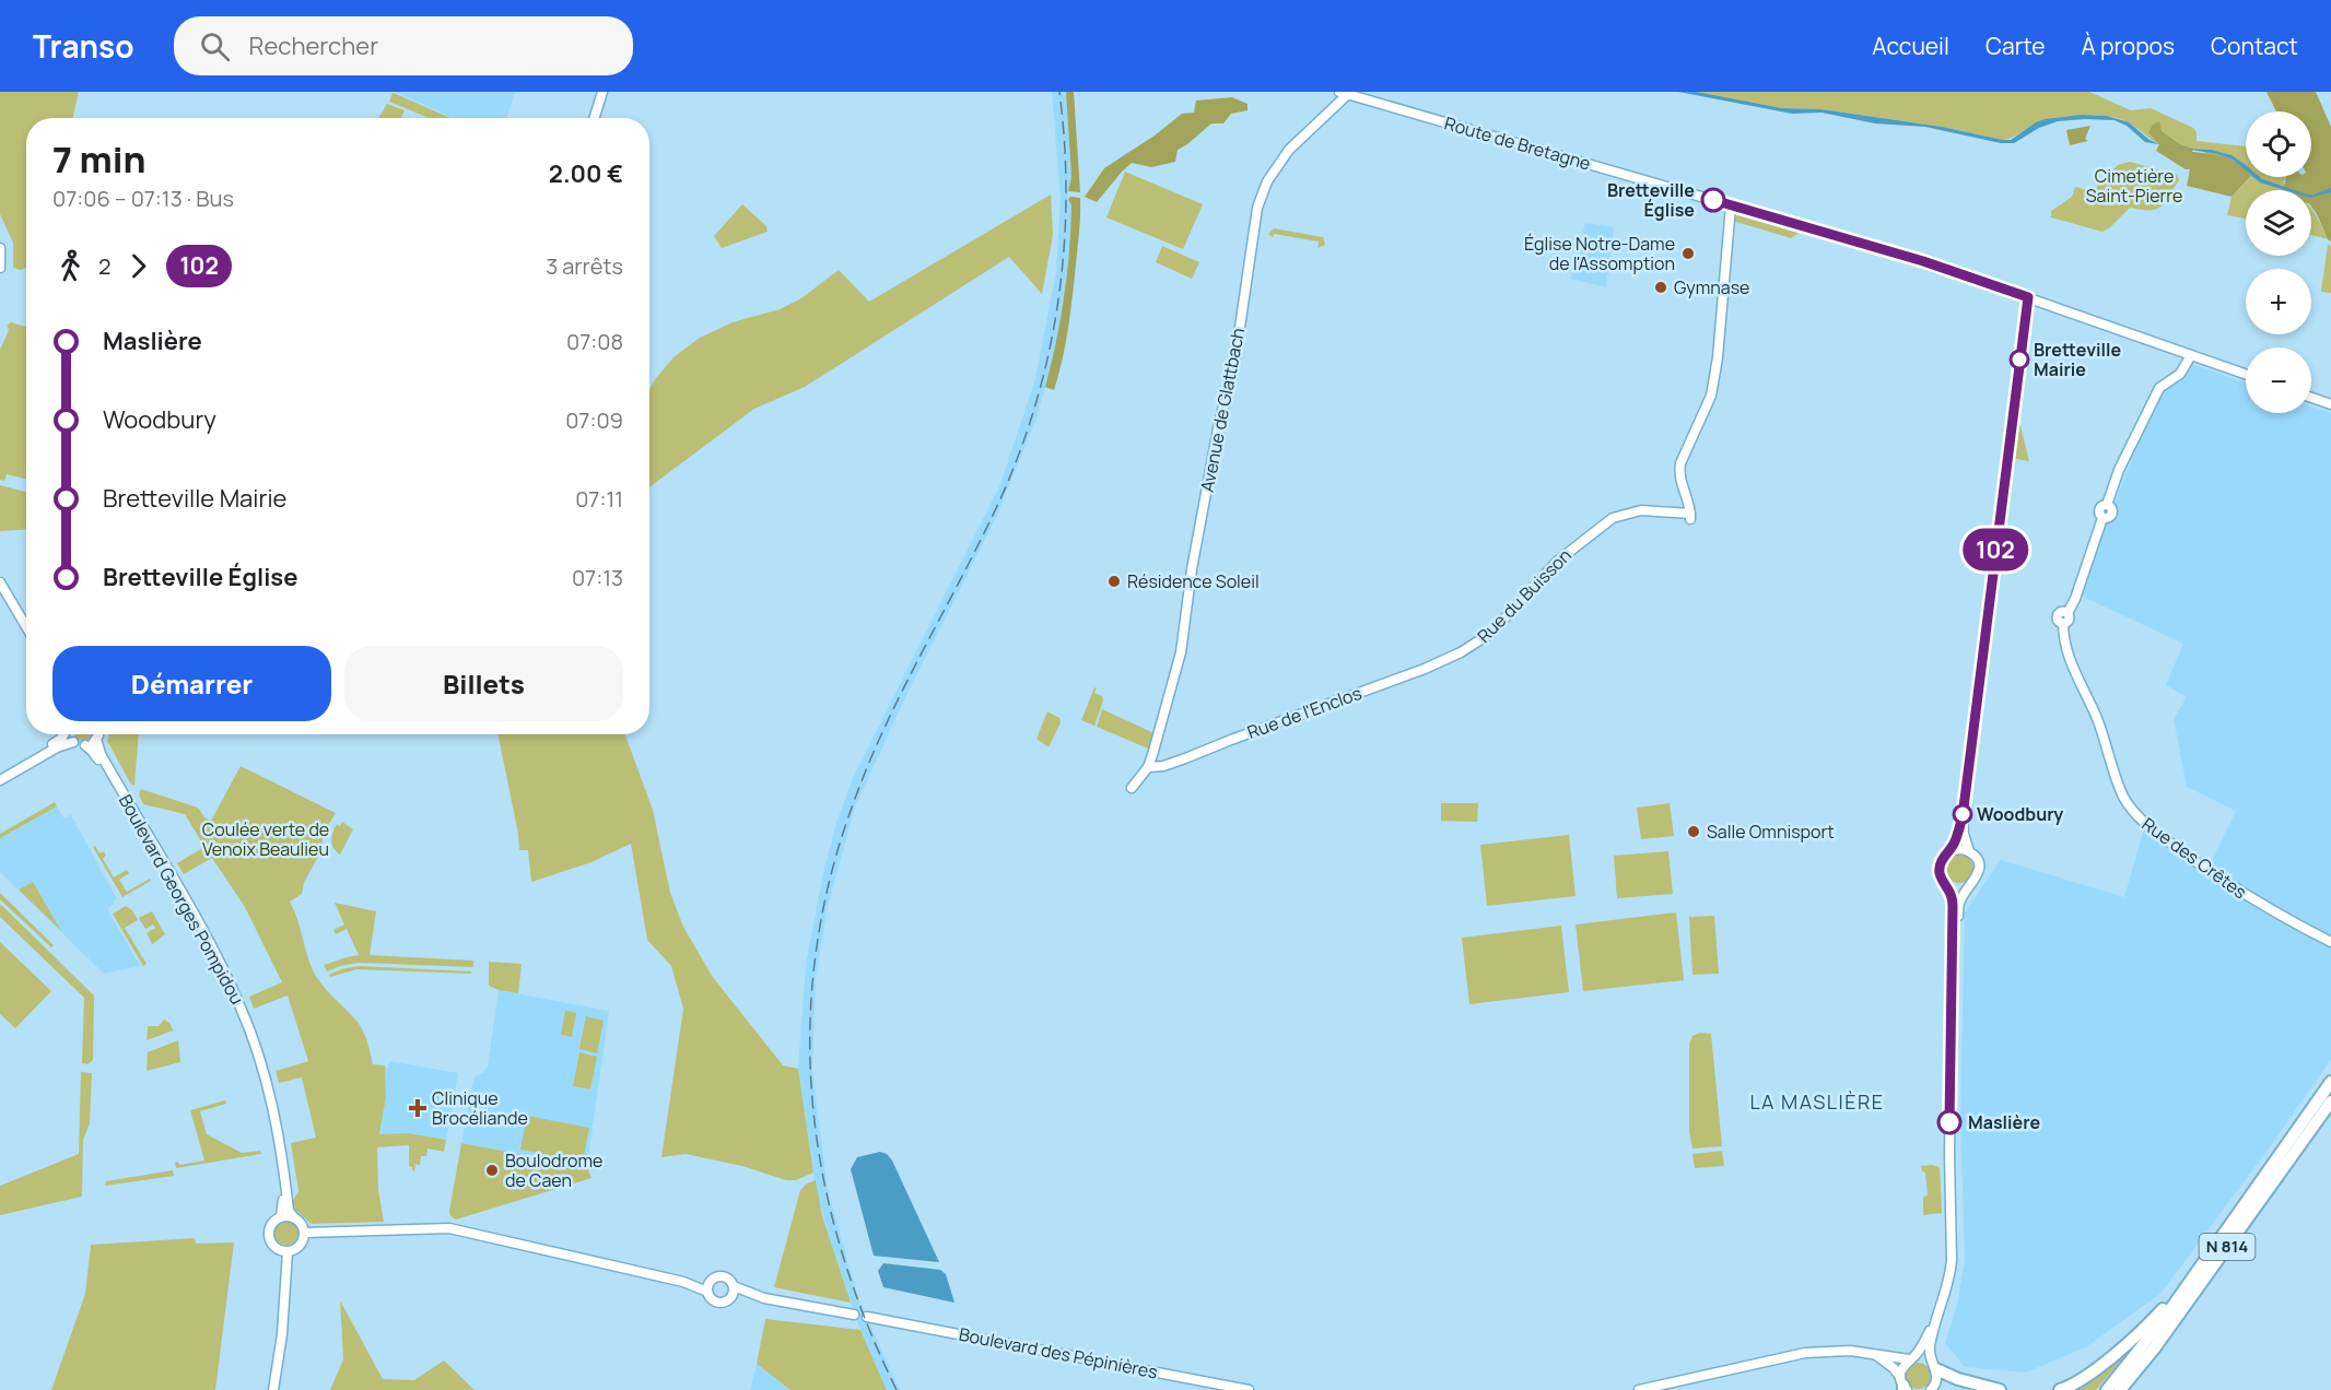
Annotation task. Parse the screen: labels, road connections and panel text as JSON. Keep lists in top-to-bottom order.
{
  "streets": {
    "highway": ["N 814"],
    "street": [
      "Route de Bretagne",
      "Avenue de Glattbach",
      "Rue du Buisson",
      "Rue de l'Enclos",
      "Rue des Crêtes",
      "Boulevard Georges Pompidou",
      "Boulevard des Pépinières"
    ]
  },
  "crossings": [
    ["Route de Bretagne", "Avenue de Glattbach"],
    ["Route de Bretagne", "Rue du Buisson"],
    ["Route de Bretagne", "Rue des Crêtes"],
    ["Avenue de Glattbach", "Rue de l'Enclos"],
    ["Rue du Buisson", "Rue de l'Enclos"]
  ],
  "districts": ["LA MASLIÈRE"],
  "parks": ["Cimetière Saint-Pierre", "Coulée verte de Venoix Beaulieu"],
  "places": {
    "other": [
      "Bretteville Église",
      "Église Notre-Dame de l'Assomption",
      "Gymnase",
      "Bretteville Mairie",
      "Résidence Soleil",
      "Woodbury",
      "Salle Omnisport",
      "Maslière",
      "Boulodrome de Caen"
    ],
    "health": ["Clinique Brocéliande"]
  },
  "lines": ["bus line 102"],
  "page": {
    "header": "Transo",
    "search": "Rechercher",
    "nav": [
      "Accueil",
      "Carte",
      "À propos",
      "Contact"
    ],
    "on_map": "102",
    "map_buttons": ["+", "−"],
    "heading": ["7 min", "07:06 – 07:13 · Bus", "2.00 €"],
    "legs": ["2", "102", "3 arrêts"],
    "list": [
      {
        "name": "Maslière",
        "value": "07:08"
      },
      {
        "name": "Woodbury",
        "value": "07:09"
      },
      {
        "name": "Bretteville Mairie",
        "value": "07:11"
      },
      {
        "name": "Bretteville Église",
        "value": "07:13"
      }
    ],
    "buttons": ["Démarrer", "Billets"]
  }
}
